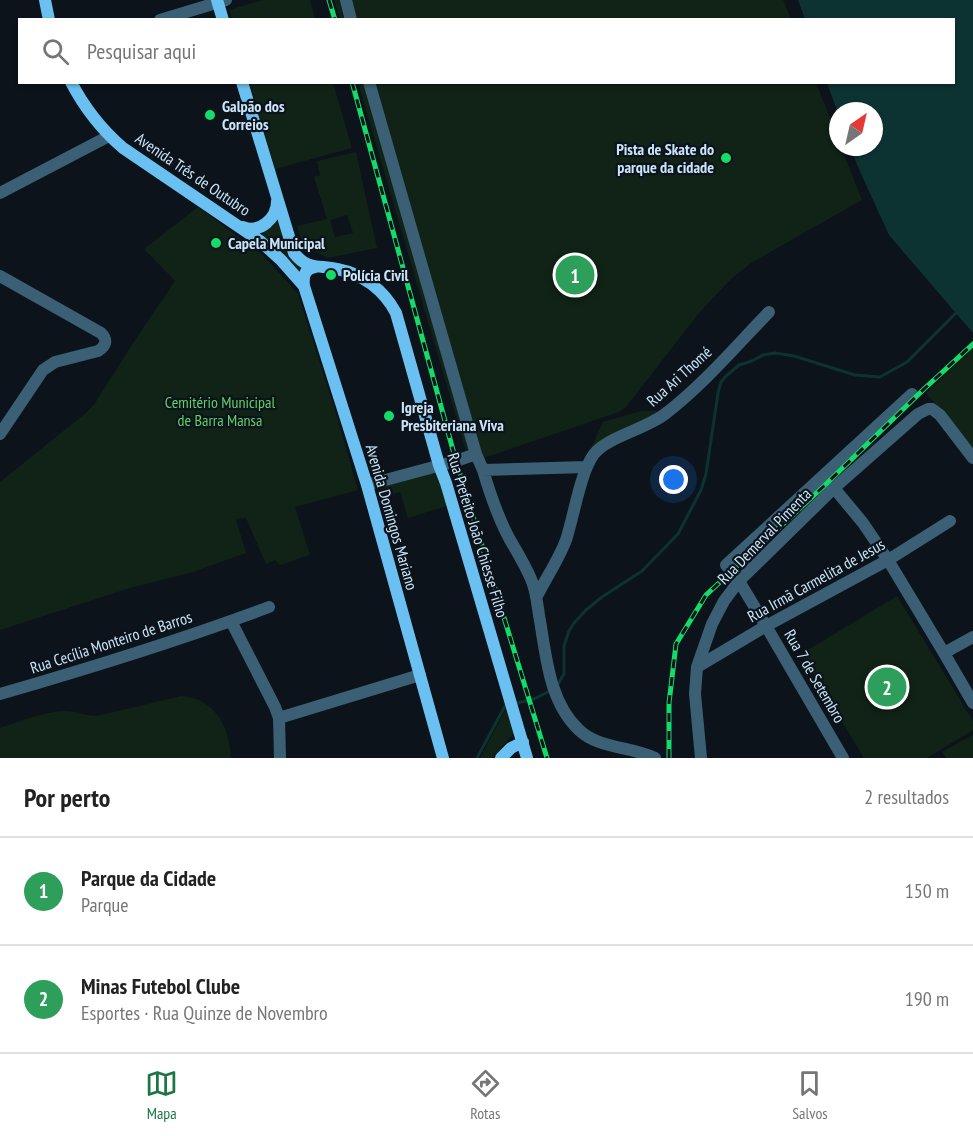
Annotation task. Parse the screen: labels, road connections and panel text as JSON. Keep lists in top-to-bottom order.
{
  "streets": {
    "main road": ["Avenida Três de Outubro", "Avenida Domingos Mariano", "Rua Prefeito João Chiesse Filho"],
    "street": [
      "Rua Ari Thomé",
      "Rua Demerval Pimenta",
      "Rua Irmã Carmelita de Jesus",
      "Rua Cecília Monteiro de Barros",
      "Rua 7 de Setembro"
    ]
  },
  "crossings": [
    ["Avenida Três de Outubro", "Avenida Domingos Mariano"],
    ["Rua Demerval Pimenta", "Rua Irmã Carmelita de Jesus"],
    ["Rua Demerval Pimenta", "Rua 7 de Setembro"],
    ["Rua Irmã Carmelita de Jesus", "Rua 7 de Setembro"]
  ],
  "parks": ["Cemitério Municipal de Barra Mansa"],
  "places": [
    "Galpão dos Correios",
    "Pista de Skate do parque da cidade",
    "Capela Municipal",
    "Polícia Civil",
    "Igreja Presbiteriana Viva"
  ],
  "north": "top right",
  "page": {
    "search": "Pesquisar aqui",
    "pins": ["1", "2"],
    "heading": ["Por perto", "2 resultados"],
    "list": [
      {
        "mark": "1",
        "name": "Parque da Cidade",
        "note": "Parque",
        "value": "150 m"
      },
      {
        "mark": "2",
        "name": "Minas Futebol Clube",
        "note": "Esportes · Rua Quinze de Novembro",
        "value": "190 m"
      }
    ],
    "nav": ["Mapa", "Rotas", "Salvos"]
  }
}
